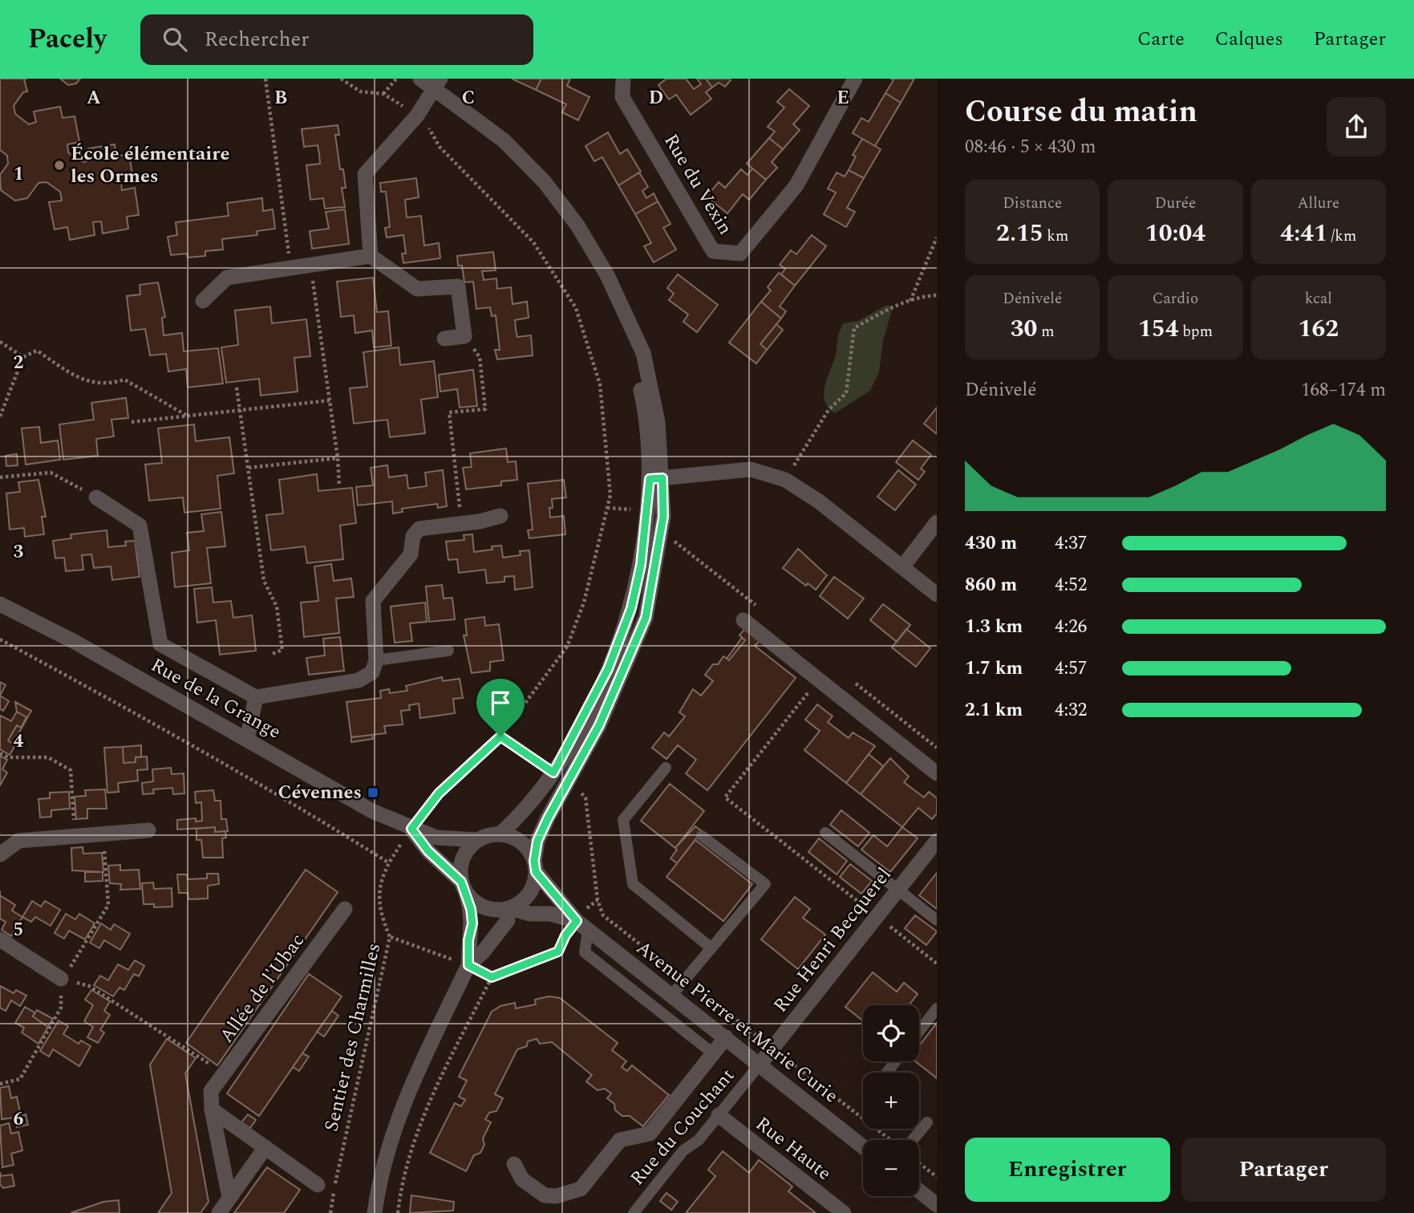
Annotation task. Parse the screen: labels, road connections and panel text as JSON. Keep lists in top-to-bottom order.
{
  "streets": {
    "street": [
      "Rue du Vexin",
      "Rue de la Grange",
      "Rue Henri Becquerel",
      "Allée de l'Ubac",
      "Avenue Pierre et Marie Curie",
      "Rue Haute"
    ],
    "lane": ["Rue du Couchant"],
    "path": ["Sentier des Charmilles"]
  },
  "crossings": [
    ["Rue de la Grange", "Avenue Pierre et Marie Curie"],
    ["Rue de la Grange", "Sentier des Charmilles"],
    ["Rue Henri Becquerel", "Avenue Pierre et Marie Curie"],
    ["Rue Henri Becquerel", "Rue du Couchant"],
    ["Avenue Pierre et Marie Curie", "Rue du Couchant"],
    ["Rue du Couchant", "Rue Haute"]
  ],
  "places": {
    "other": ["École élémentaire les Ormes"],
    "transit": ["Cévennes"]
  },
  "page": {
    "header": "Pacely",
    "search": "Rechercher",
    "nav": ["Carte", "Calques", "Partager"],
    "heading": ["Course du matin", "08:46 · 5 × 430 m"],
    "stats": [
      ["Distance", "2.15 km"],
      ["Durée", "10:04"],
      ["Allure", "4:41 /km"],
      ["Dénivelé", "30 m"],
      ["Cardio", "154 bpm"],
      ["kcal", "162"]
    ],
    "chart": ["Dénivelé", "168–174 m"],
    "list": [
      {
        "name": "430 m",
        "note": "4:37"
      },
      {
        "name": "860 m",
        "note": "4:52"
      },
      {
        "name": "1.3 km",
        "note": "4:26"
      },
      {
        "name": "1.7 km",
        "note": "4:57"
      },
      {
        "name": "2.1 km",
        "note": "4:32"
      }
    ],
    "map_buttons": ["+", "−"],
    "buttons": ["Enregistrer", "Partager"]
  },
  "grid": {
    "columns": [
      "A",
      "B",
      "C",
      "D",
      "E"
    ],
    "rows": [
      "1",
      "2",
      "3",
      "4",
      "5",
      "6"
    ]
  }
}
